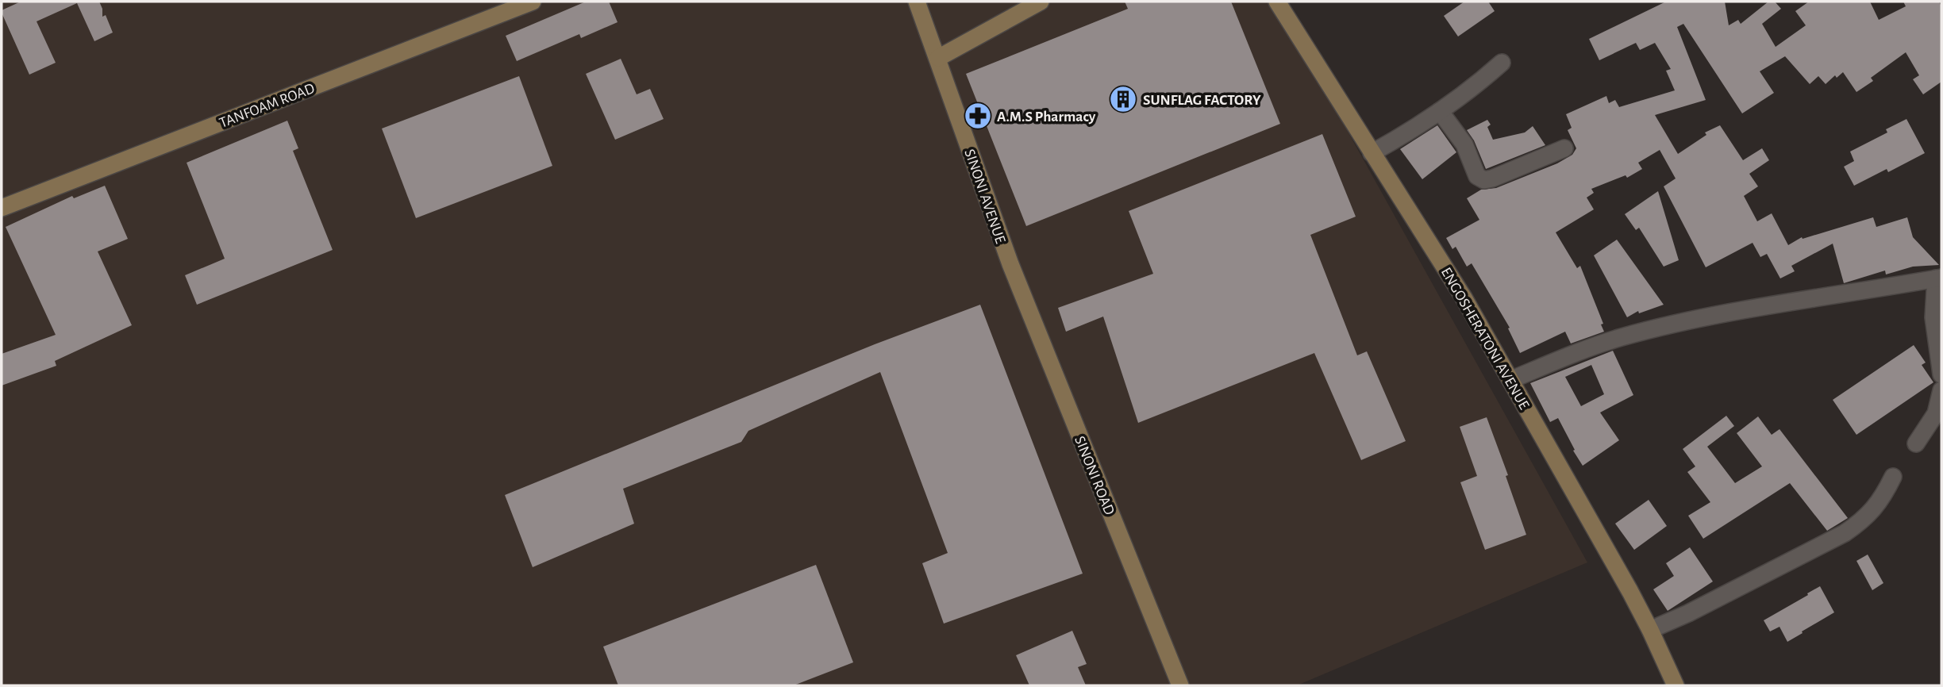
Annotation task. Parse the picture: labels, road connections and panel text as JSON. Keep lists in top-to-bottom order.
{
  "streets": {
    "street": [
      "TANFOAM ROAD",
      "SINONI AVENUE",
      "ENGOSHERATONI AVENUE",
      "SINONI ROAD"
    ]
  },
  "crossings": [
    ["SINONI AVENUE", "SINONI ROAD"]
  ],
  "places": {
    "building": ["SUNFLAG FACTORY"],
    "pharmacy": ["A.M.S Pharmacy"]
  }
}
